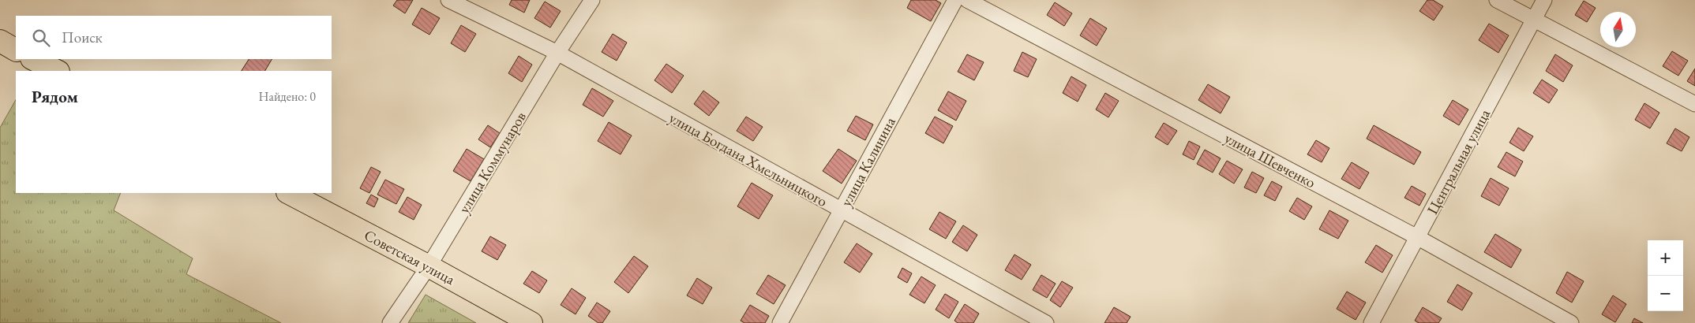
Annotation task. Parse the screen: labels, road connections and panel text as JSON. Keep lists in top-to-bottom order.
{
  "streets": {
    "highway": ["Советская улица"],
    "street": [
      "улица Богдана Хмельницкого",
      "улица Шевченко",
      "улица Калинина",
      "Центральная улица",
      "улица Коммунаров"
    ]
  },
  "crossings": [
    ["улица Богдана Хмельницкого", "улица Калинина"],
    ["улица Богдана Хмельницкого", "улица Коммунаров"],
    ["улица Шевченко", "Центральная улица"],
    ["улица Коммунаров", "Советская улица"]
  ],
  "north": "top",
  "page": {
    "search": "Поиск",
    "heading": ["Рядом", "Найдено: 0"],
    "map_buttons": ["+", "−"]
  }
}
